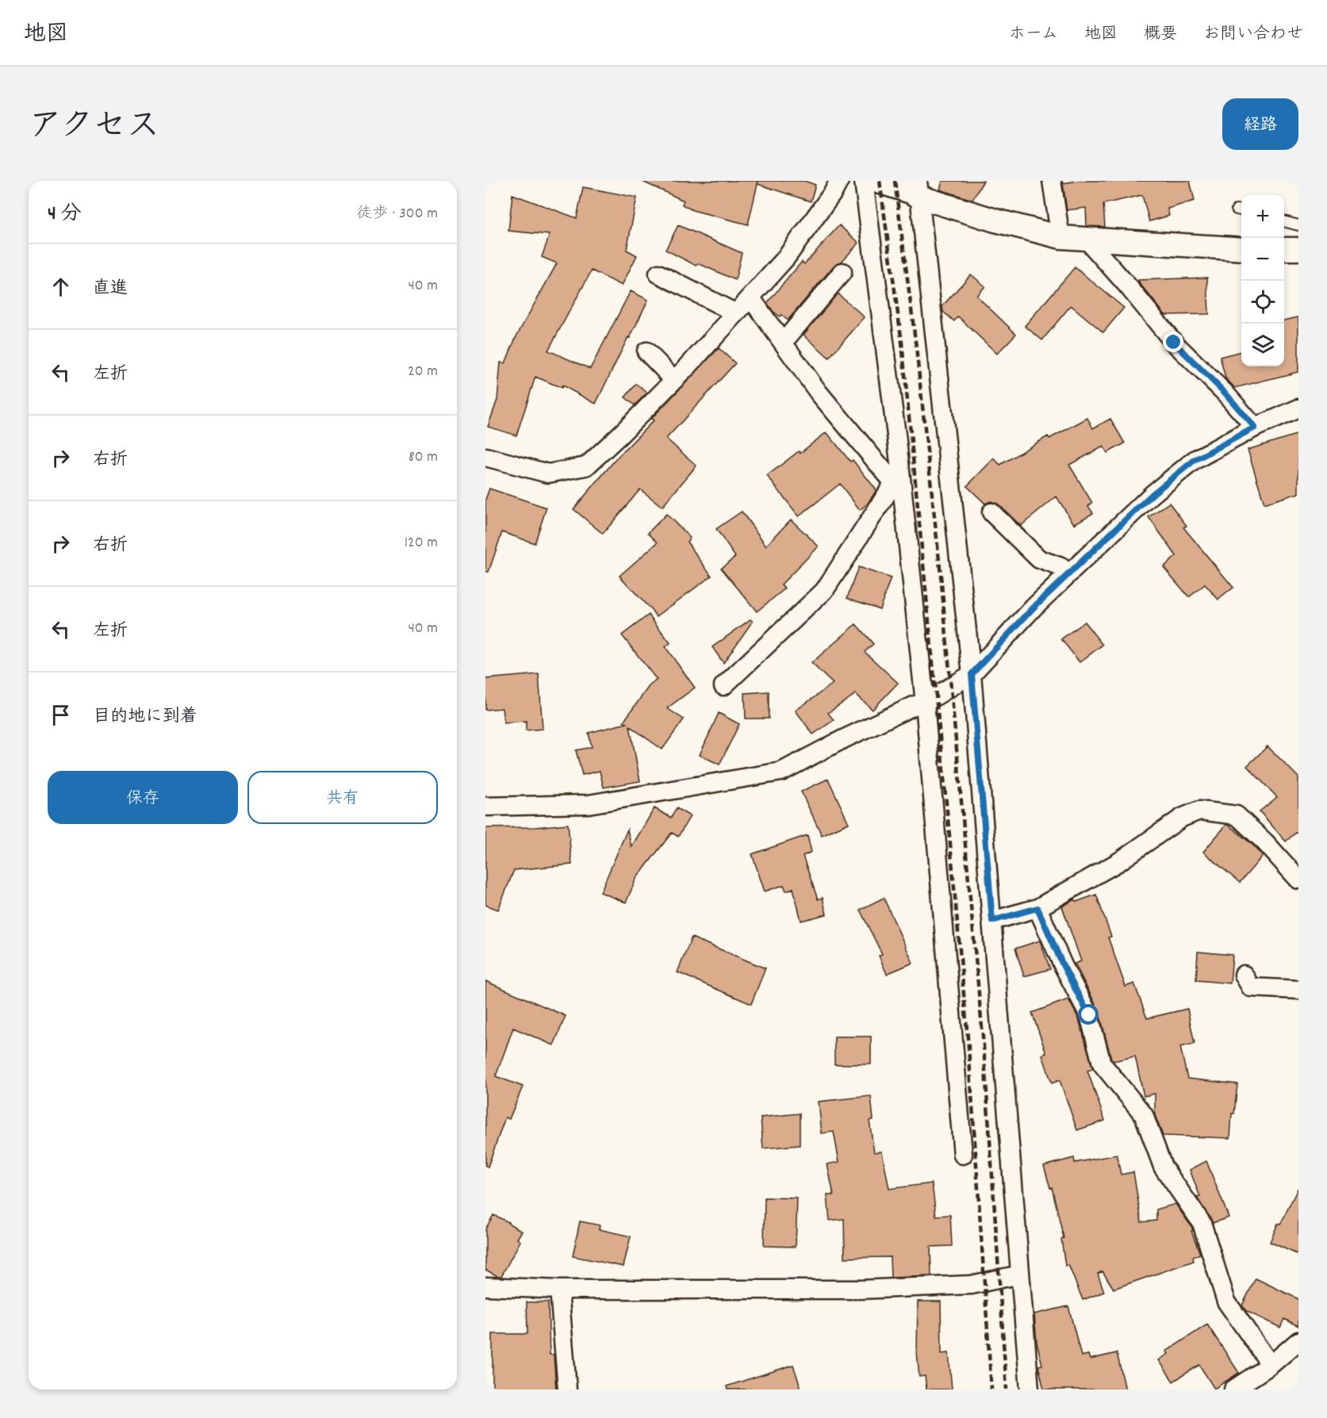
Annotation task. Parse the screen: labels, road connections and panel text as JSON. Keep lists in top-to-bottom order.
{
  "page": {
    "header": "地図",
    "nav": [
      "ホーム",
      "地図",
      "概要",
      "お問い合わせ"
    ],
    "title": "アクセス",
    "buttons": [
      "経路",
      ["保存", "共有"]
    ],
    "heading": ["4 分", "徒歩 · 300 m"],
    "map_buttons": ["+", "−"],
    "list": [
      ["直進", "40 m"],
      ["左折", "20 m"],
      ["右折", "80 m"],
      ["右折", "120 m"],
      ["左折", "40 m"],
      "目的地に到着"
    ]
  }
}
